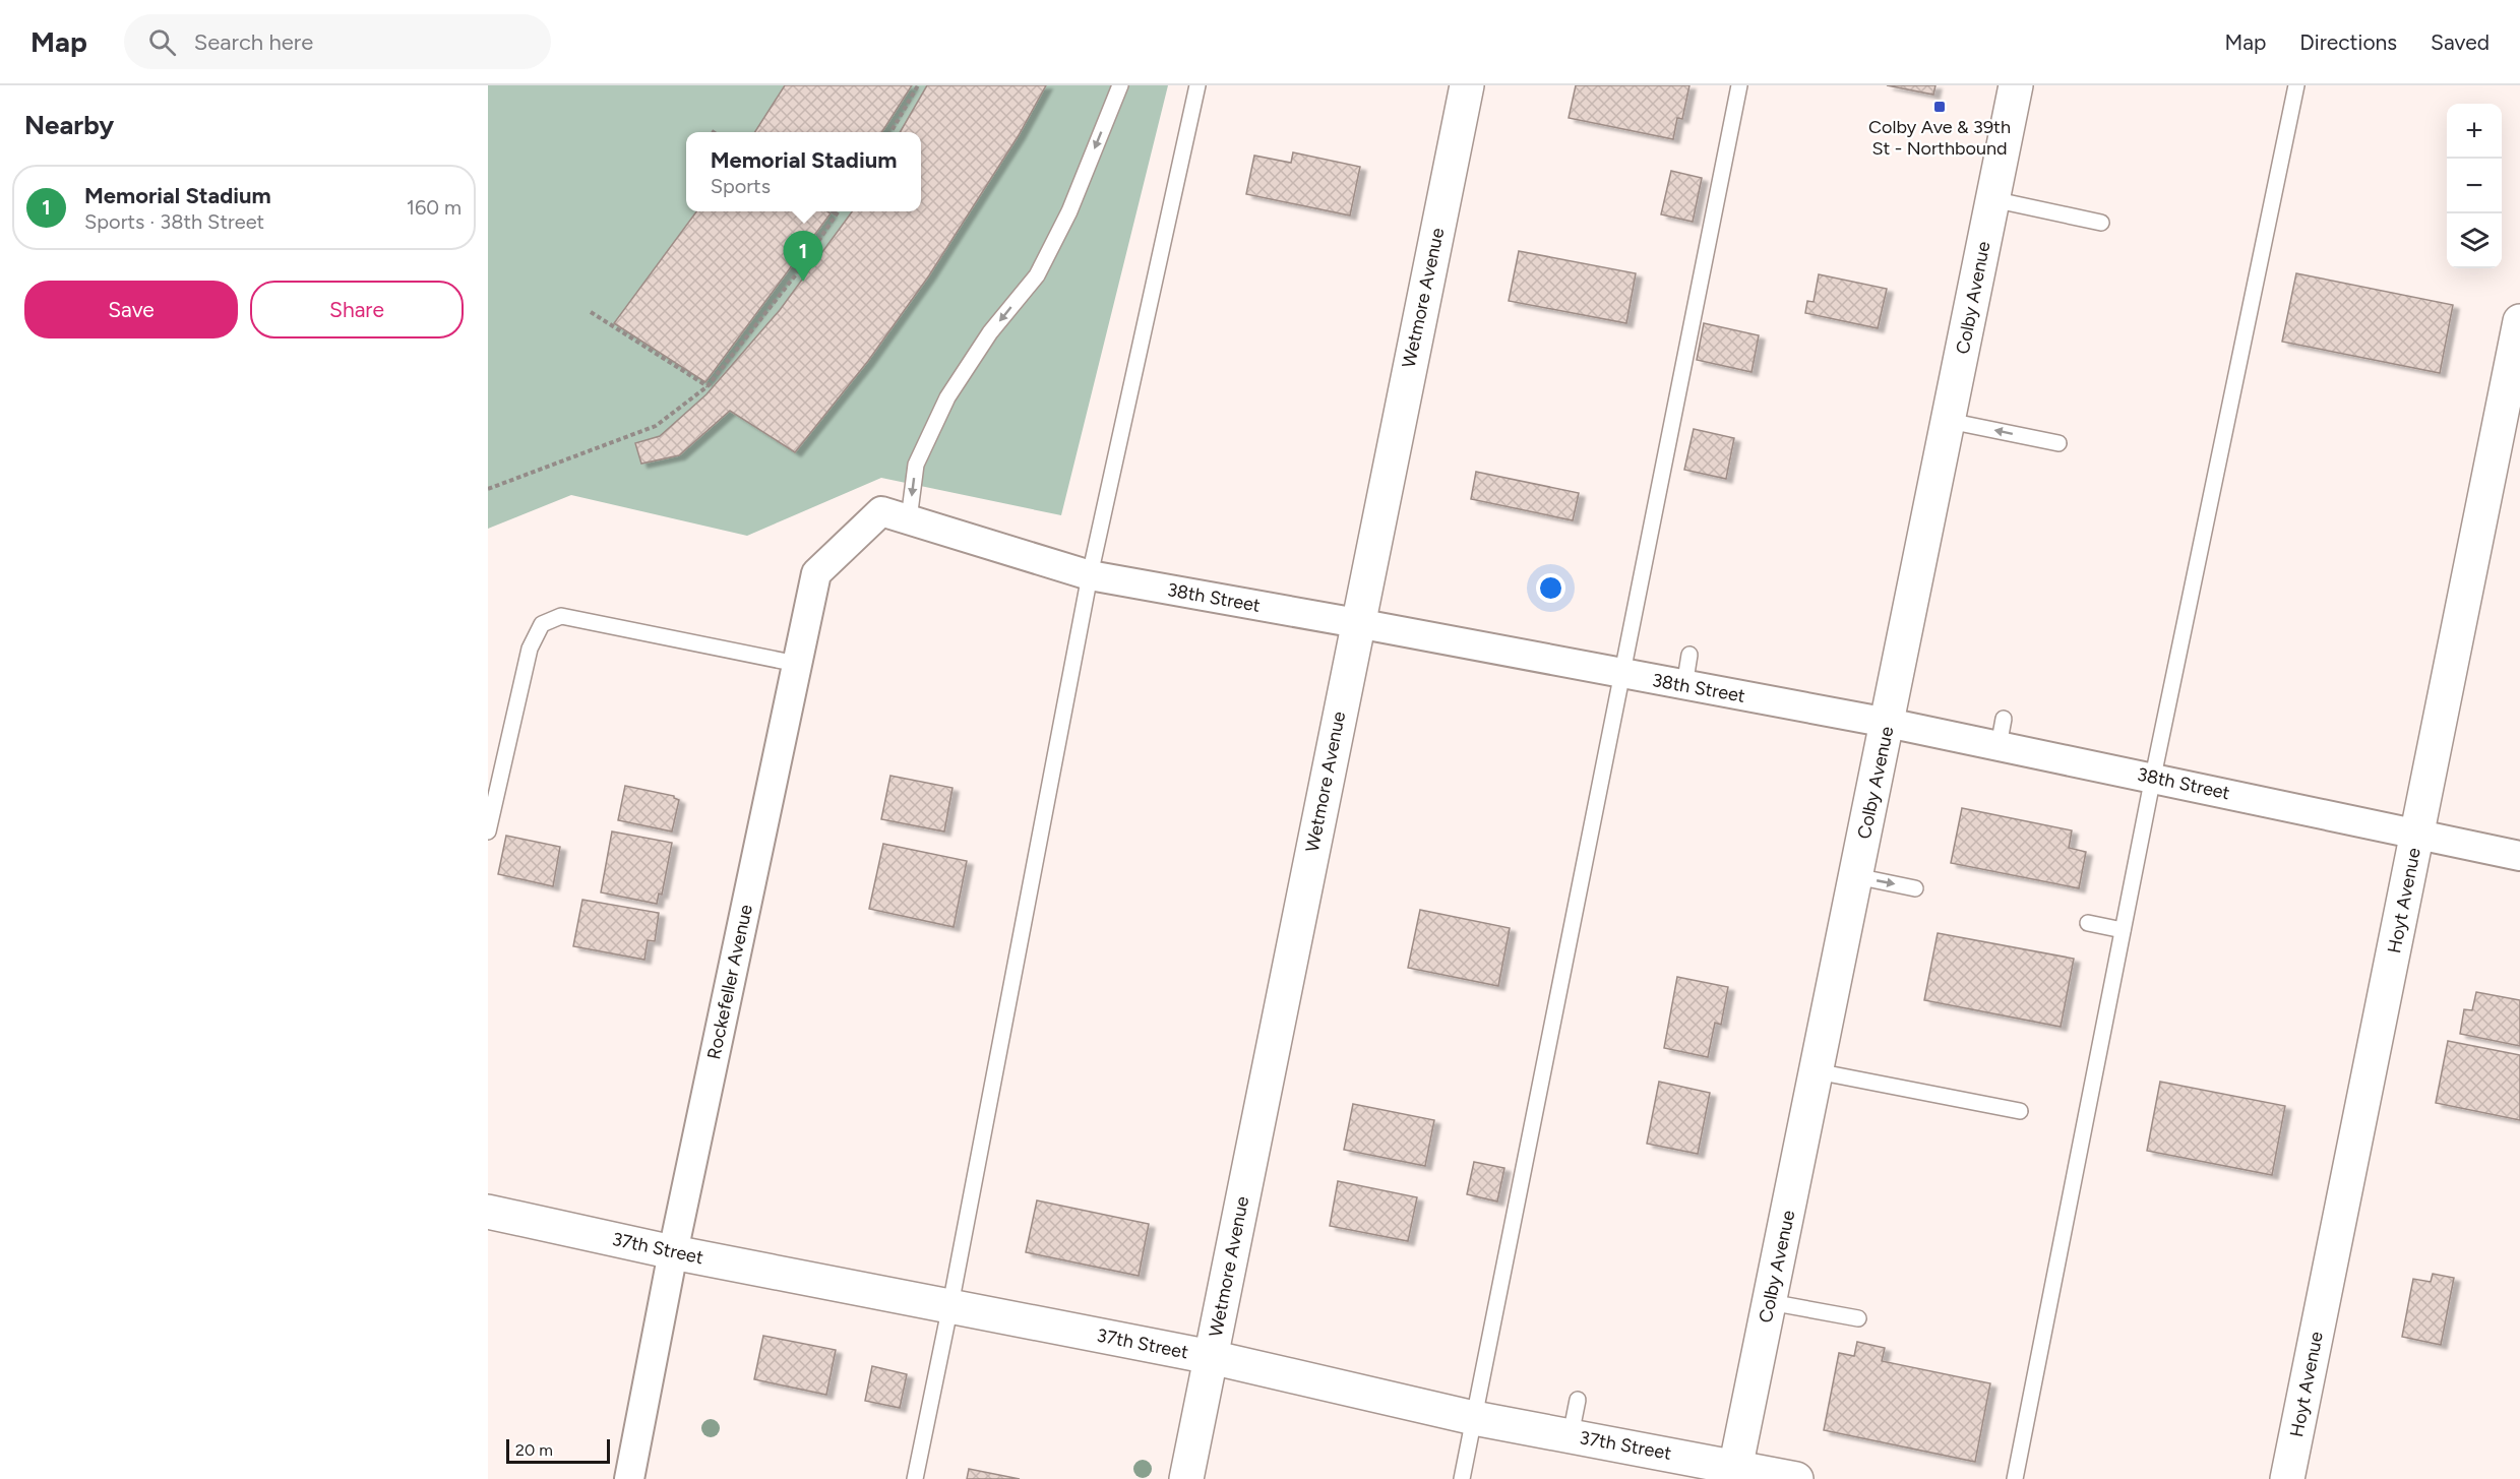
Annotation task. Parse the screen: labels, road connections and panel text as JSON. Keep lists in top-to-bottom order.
{
  "streets": {
    "street": [
      "Wetmore Avenue",
      "Colby Avenue",
      "38th Street",
      "Hoyt Avenue",
      "Rockefeller Avenue",
      "37th Street"
    ]
  },
  "crossings": [
    ["Wetmore Avenue", "38th Street"],
    ["Wetmore Avenue", "37th Street"],
    ["Colby Avenue", "38th Street"],
    ["Colby Avenue", "37th Street"],
    ["38th Street", "Hoyt Avenue"],
    ["38th Street", "Rockefeller Avenue"],
    ["Rockefeller Avenue", "37th Street"]
  ],
  "places": {
    "transit": ["Colby Ave & 39th St - Northbound"]
  },
  "scale_bar": "20 m",
  "page": {
    "header": "Map",
    "search": "Search here",
    "nav": ["Map", "Directions", "Saved"],
    "heading": "Nearby",
    "map_buttons": ["+", "−"],
    "popup": ["Memorial Stadium", "Sports"],
    "list": [
      {
        "mark": "1",
        "name": "Memorial Stadium",
        "note": "Sports · 38th Street",
        "value": "160 m"
      }
    ],
    "pins": "1",
    "buttons": ["Save", "Share"],
    "scale": "20 m"
  }
}
